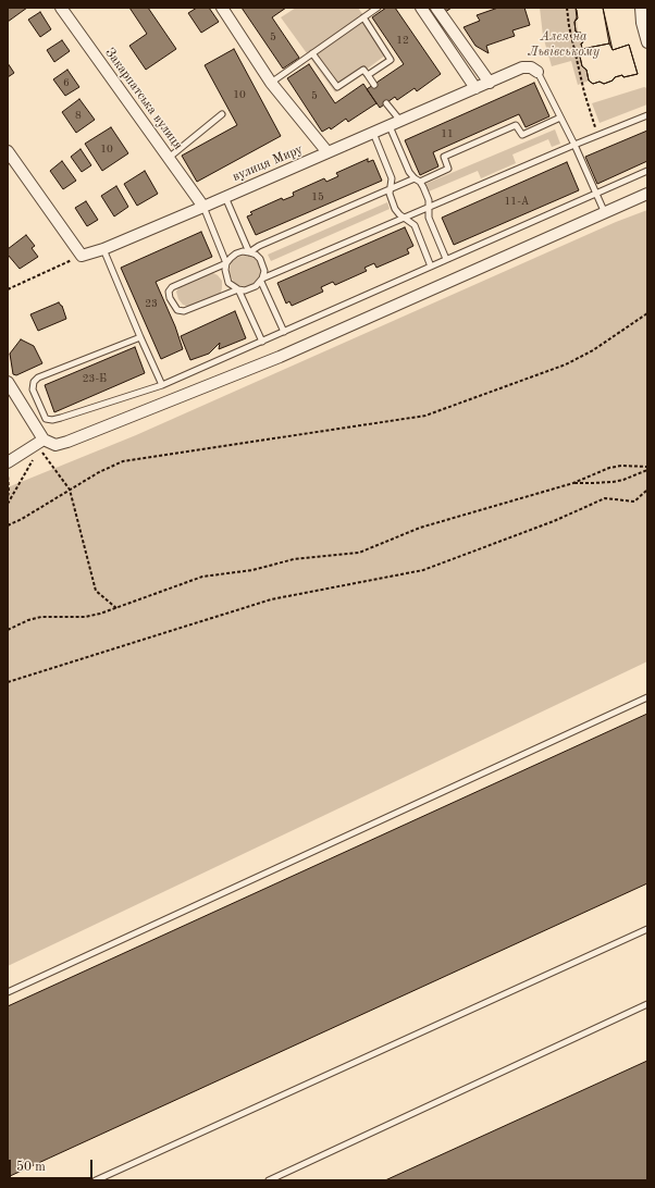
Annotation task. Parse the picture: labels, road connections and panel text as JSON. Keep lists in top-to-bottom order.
{
  "streets": {
    "street": ["Закарпатська вулиця", "вулиця Миру"]
  },
  "crossings": [
    ["Закарпатська вулиця", "вулиця Миру"]
  ],
  "parks": ["Алея на Львівському"],
  "house_numbers": [
    "5",
    "12",
    "6",
    "10",
    "5",
    "8",
    "11",
    "10",
    "15",
    "11-А",
    "23",
    "23-Б"
  ],
  "scale_bar": "50 m"
}
